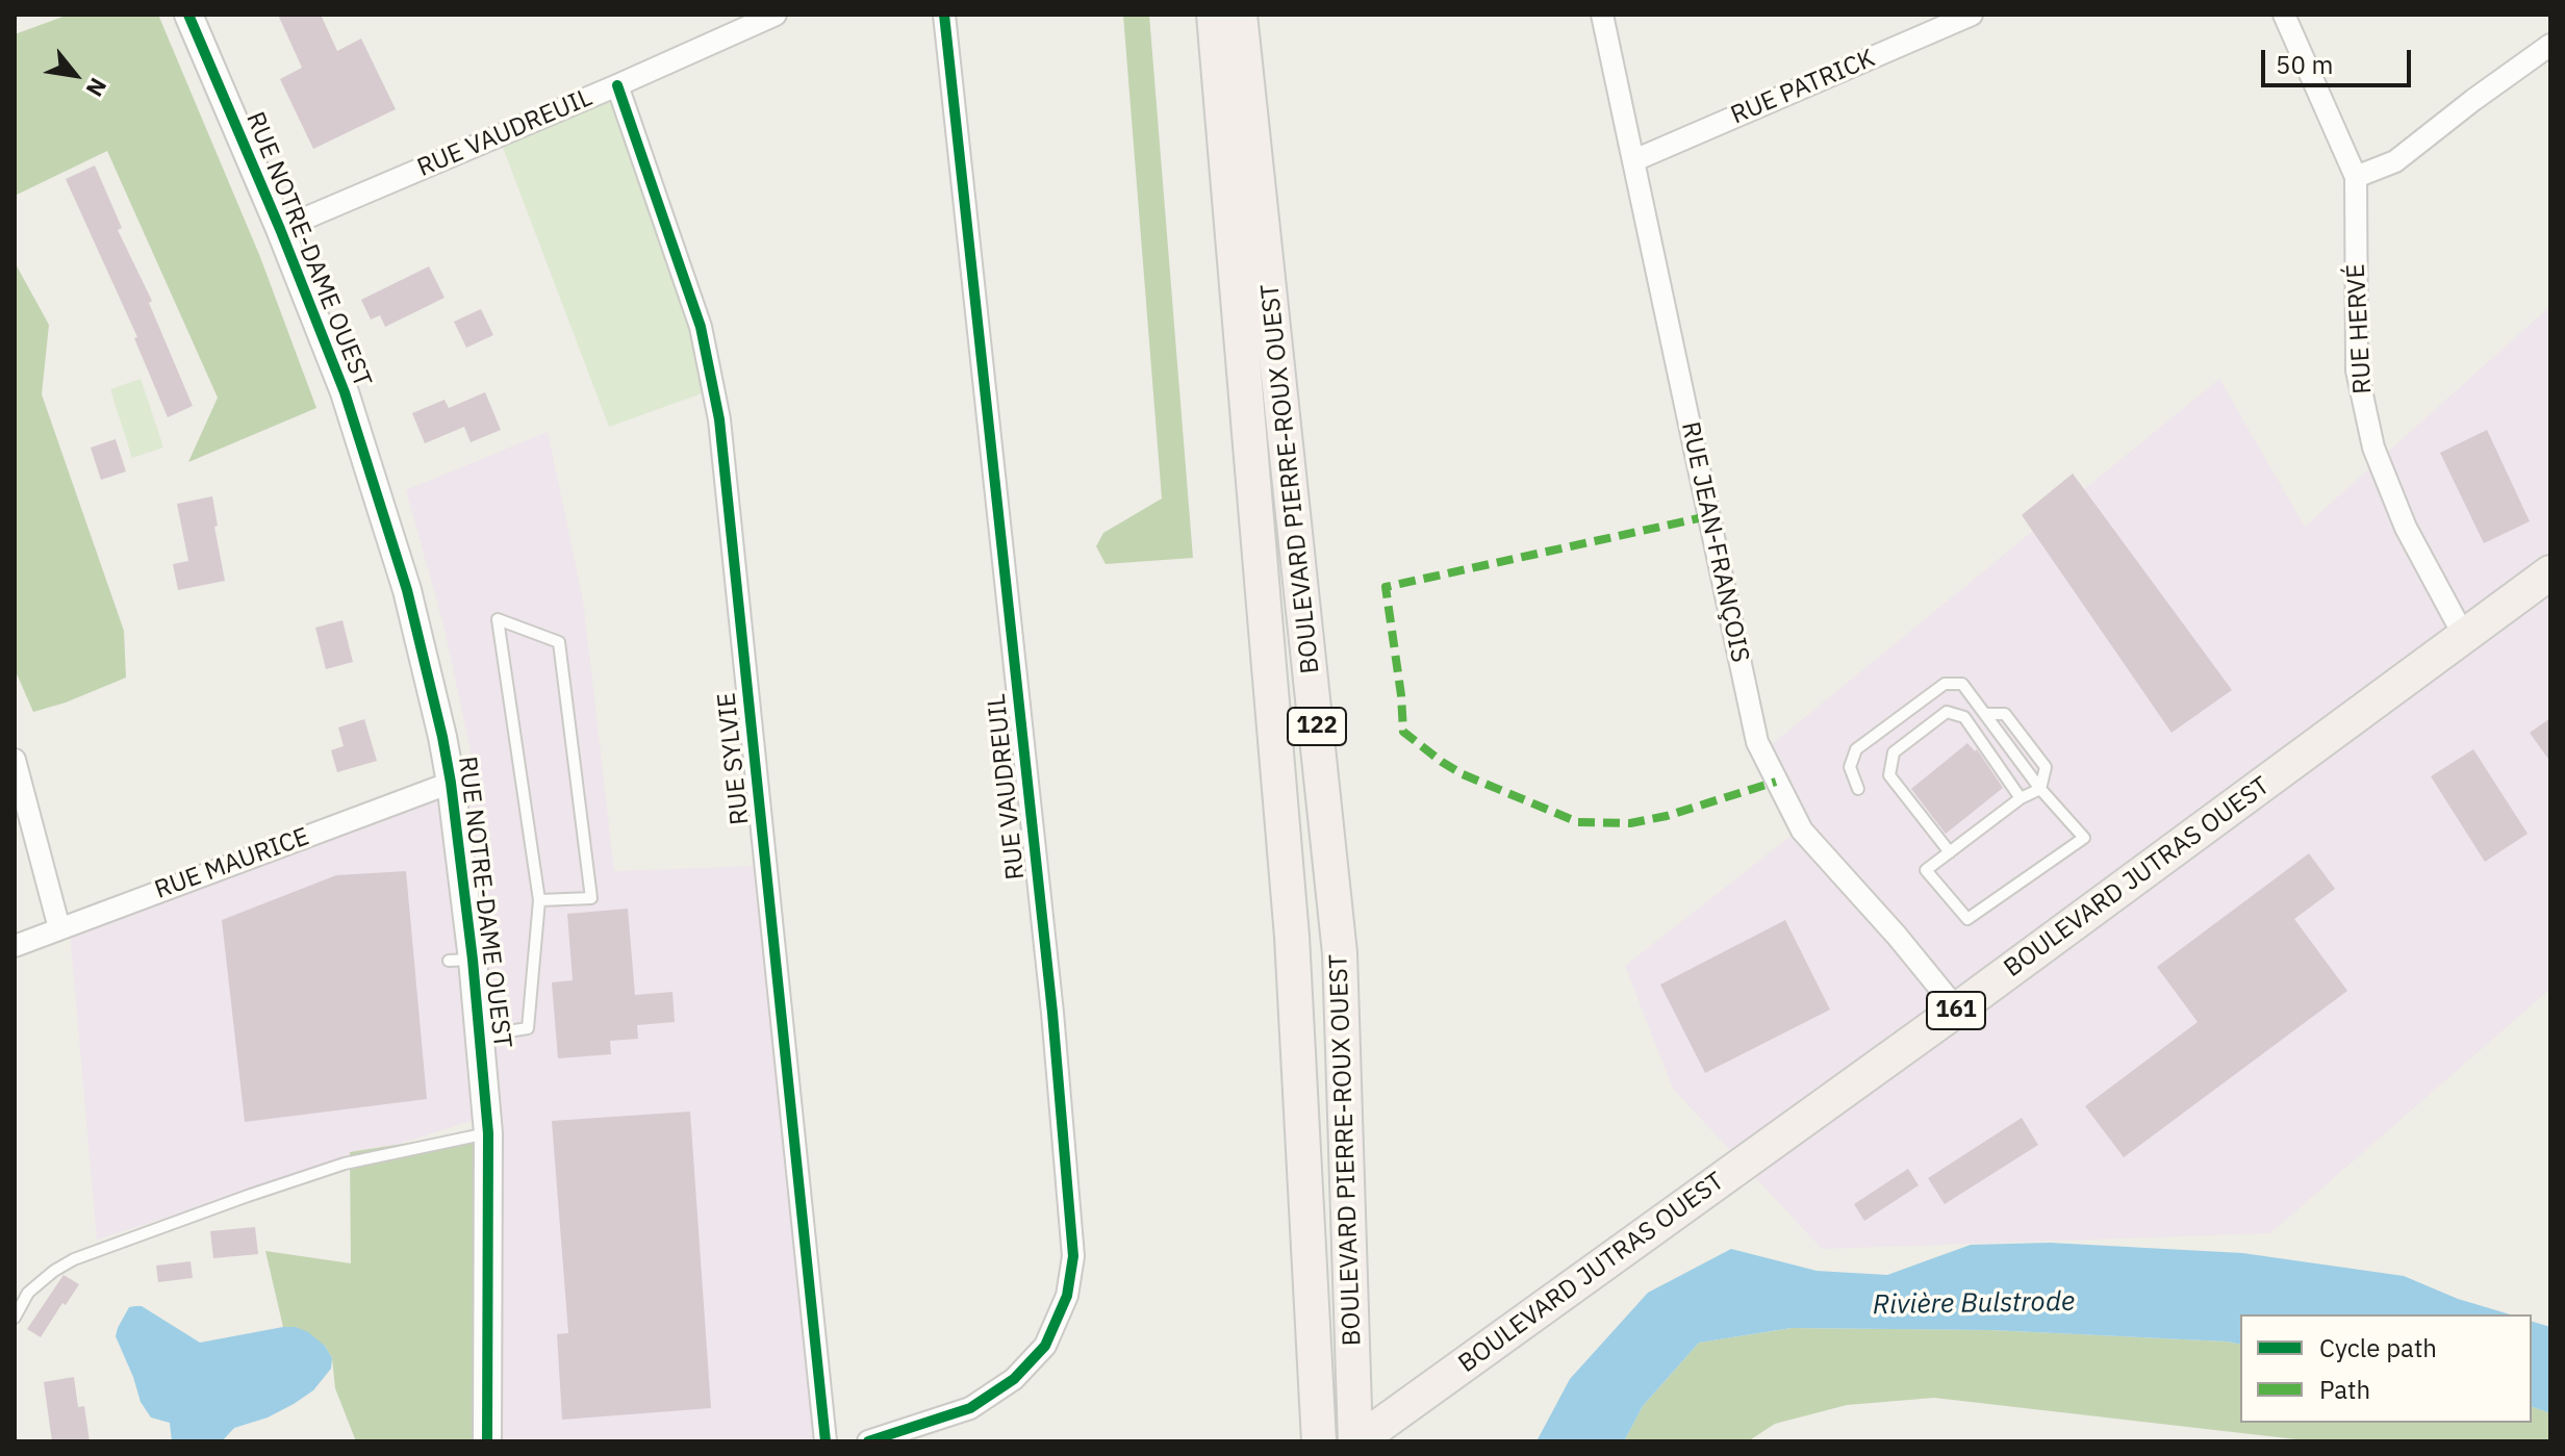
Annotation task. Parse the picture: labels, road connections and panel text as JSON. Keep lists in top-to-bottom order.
{
  "streets": {
    "main road": [
      "BOULEVARD PIERRE-ROUX OUEST",
      "122",
      "BOULEVARD JUTRAS OUEST",
      "161"
    ],
    "street": [
      "RUE PATRICK",
      "RUE VAUDREUIL",
      "RUE NOTRE-DAME OUEST",
      "RUE HERVÉ",
      "RUE JEAN-FRANÇOIS",
      "RUE SYLVIE",
      "RUE MAURICE"
    ]
  },
  "crossings": [
    ["RUE PATRICK", "RUE JEAN-FRANÇOIS"],
    ["RUE VAUDREUIL", "RUE NOTRE-DAME OUEST"],
    ["RUE VAUDREUIL", "RUE SYLVIE"],
    ["RUE NOTRE-DAME OUEST", "RUE MAURICE"],
    ["RUE HERVÉ", "BOULEVARD JUTRAS OUEST"],
    ["BOULEVARD PIERRE-ROUX OUEST", "BOULEVARD JUTRAS OUEST"],
    ["RUE JEAN-FRANÇOIS", "BOULEVARD JUTRAS OUEST"]
  ],
  "water": ["Rivière Bulstrode"],
  "legend": ["Cycle path", "Path"],
  "scale_bar": "50 m",
  "north": "bottom right"
}
